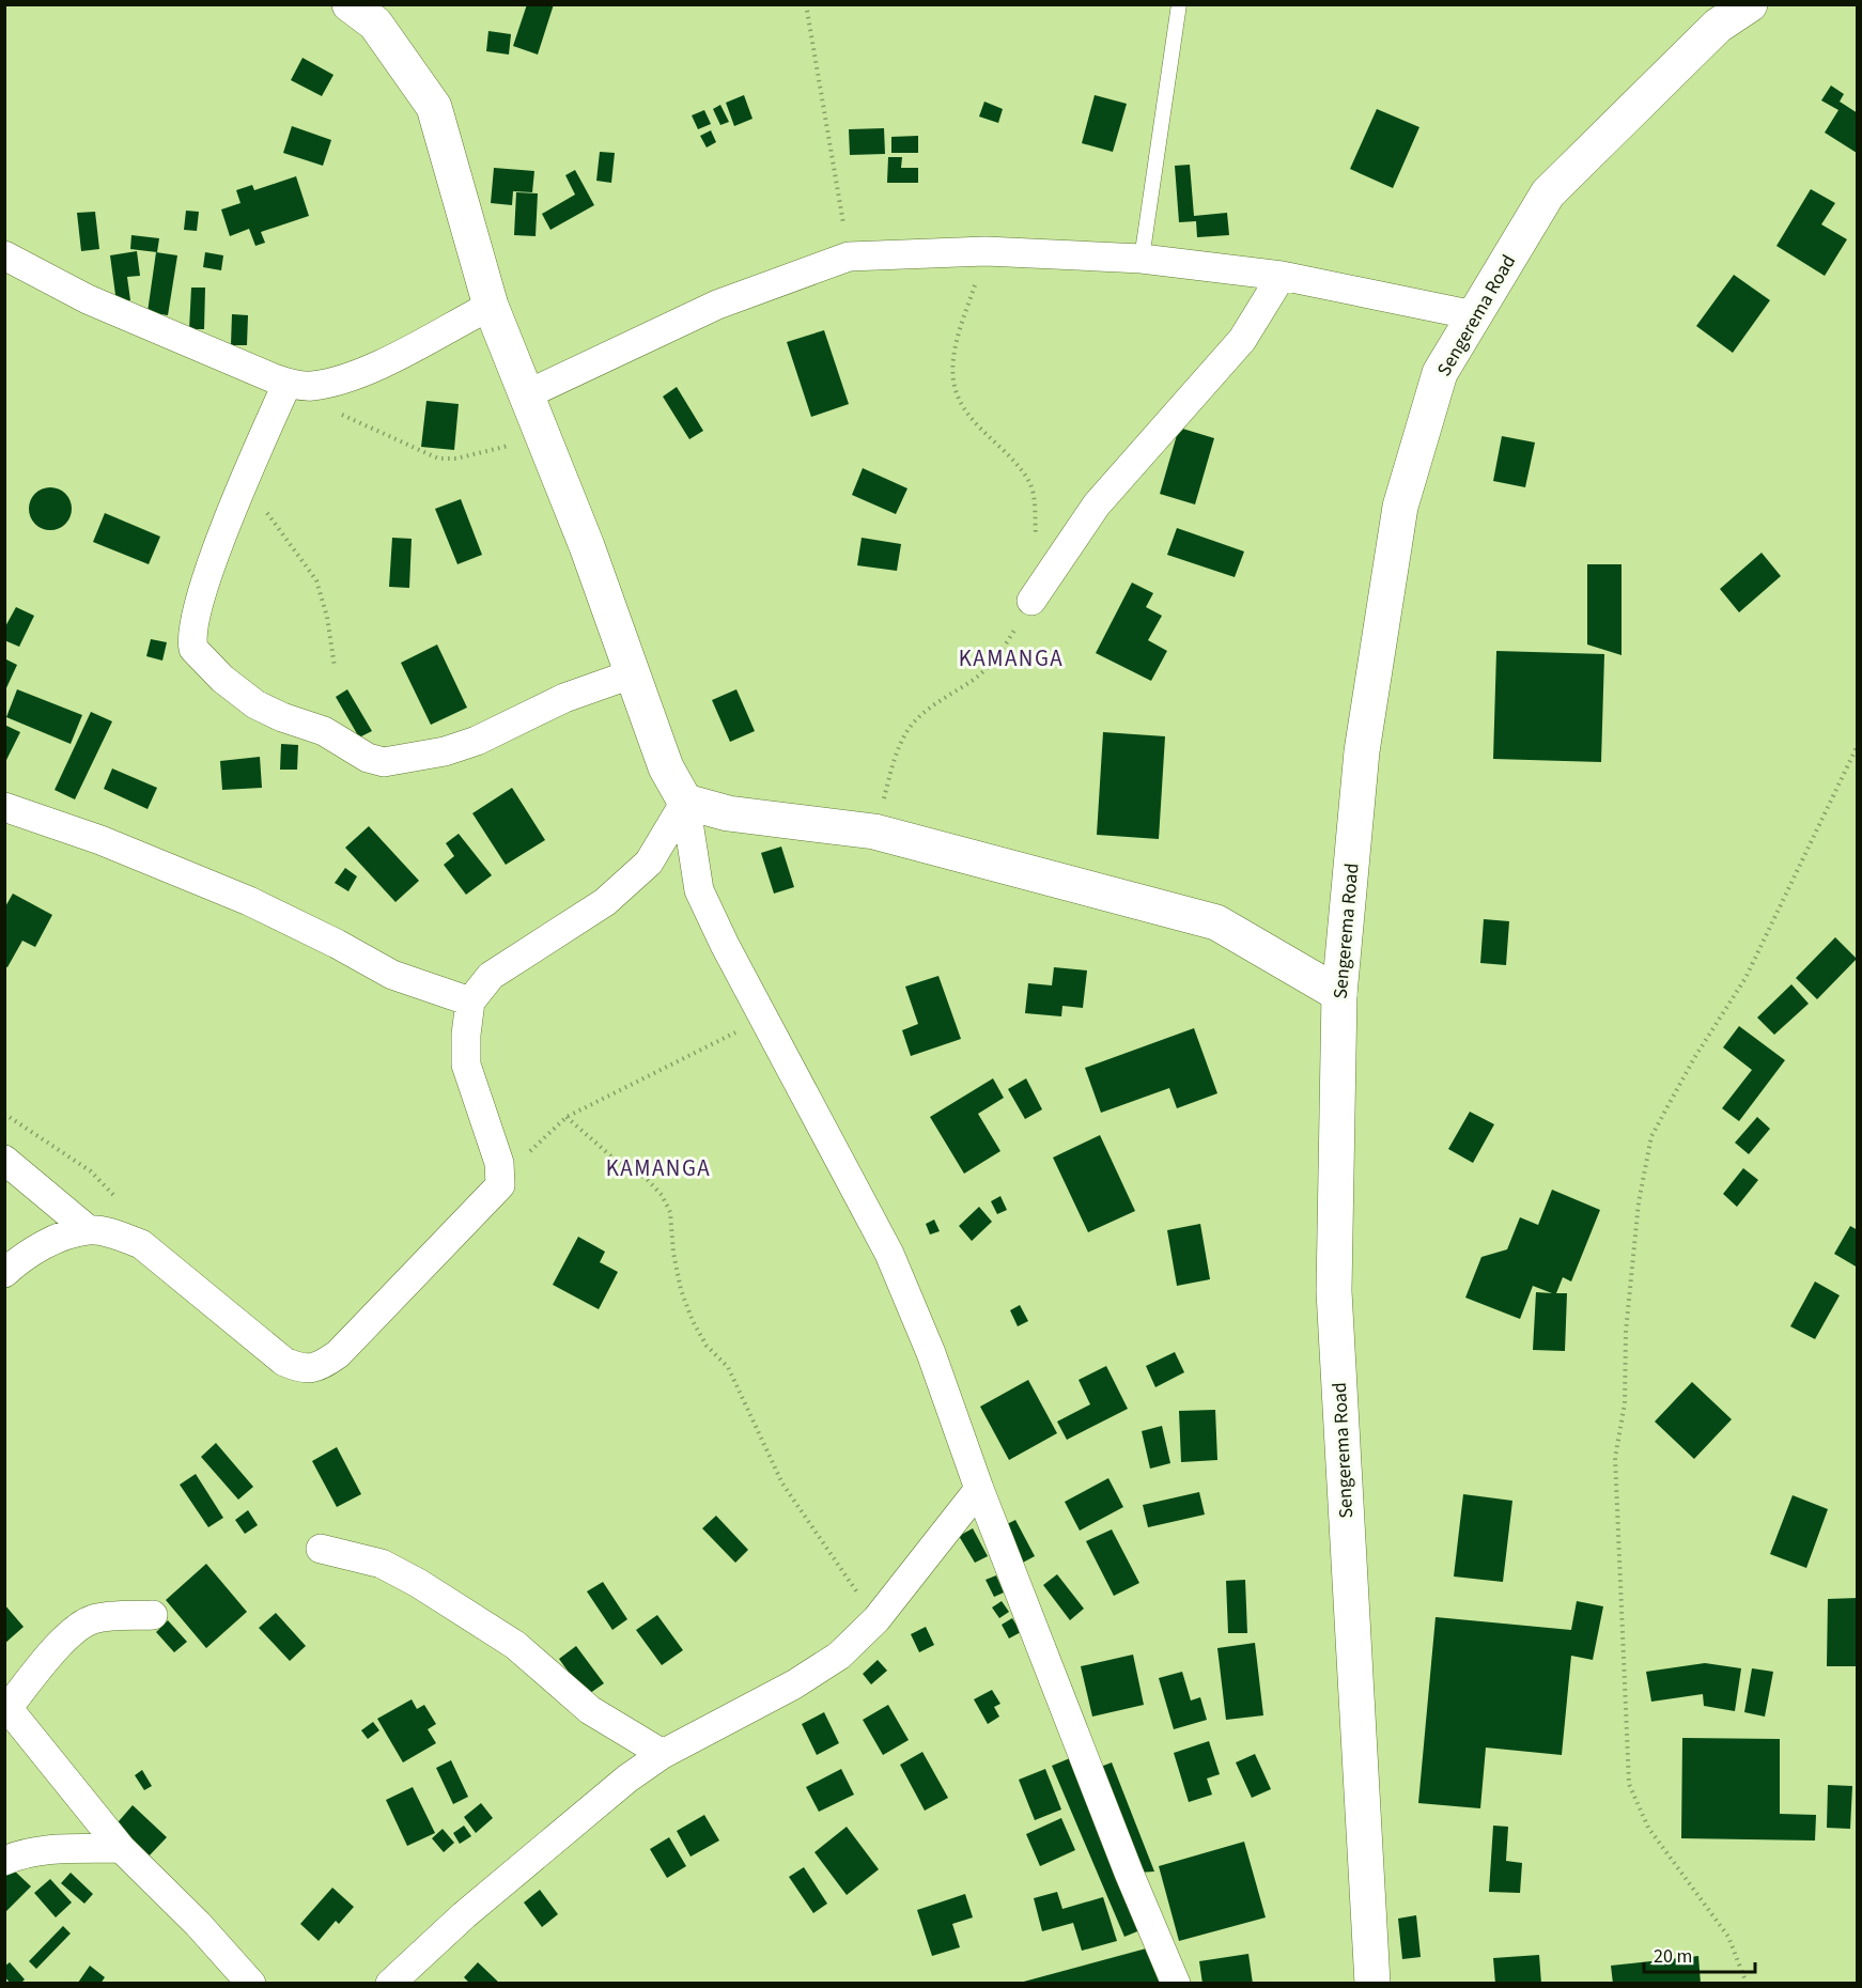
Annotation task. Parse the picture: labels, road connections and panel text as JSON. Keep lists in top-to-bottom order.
{
  "streets": {
    "main road": ["Sengerema Road"]
  },
  "districts": ["KAMANGA", "KAMANGA"],
  "scale_bar": "20 m"
}
